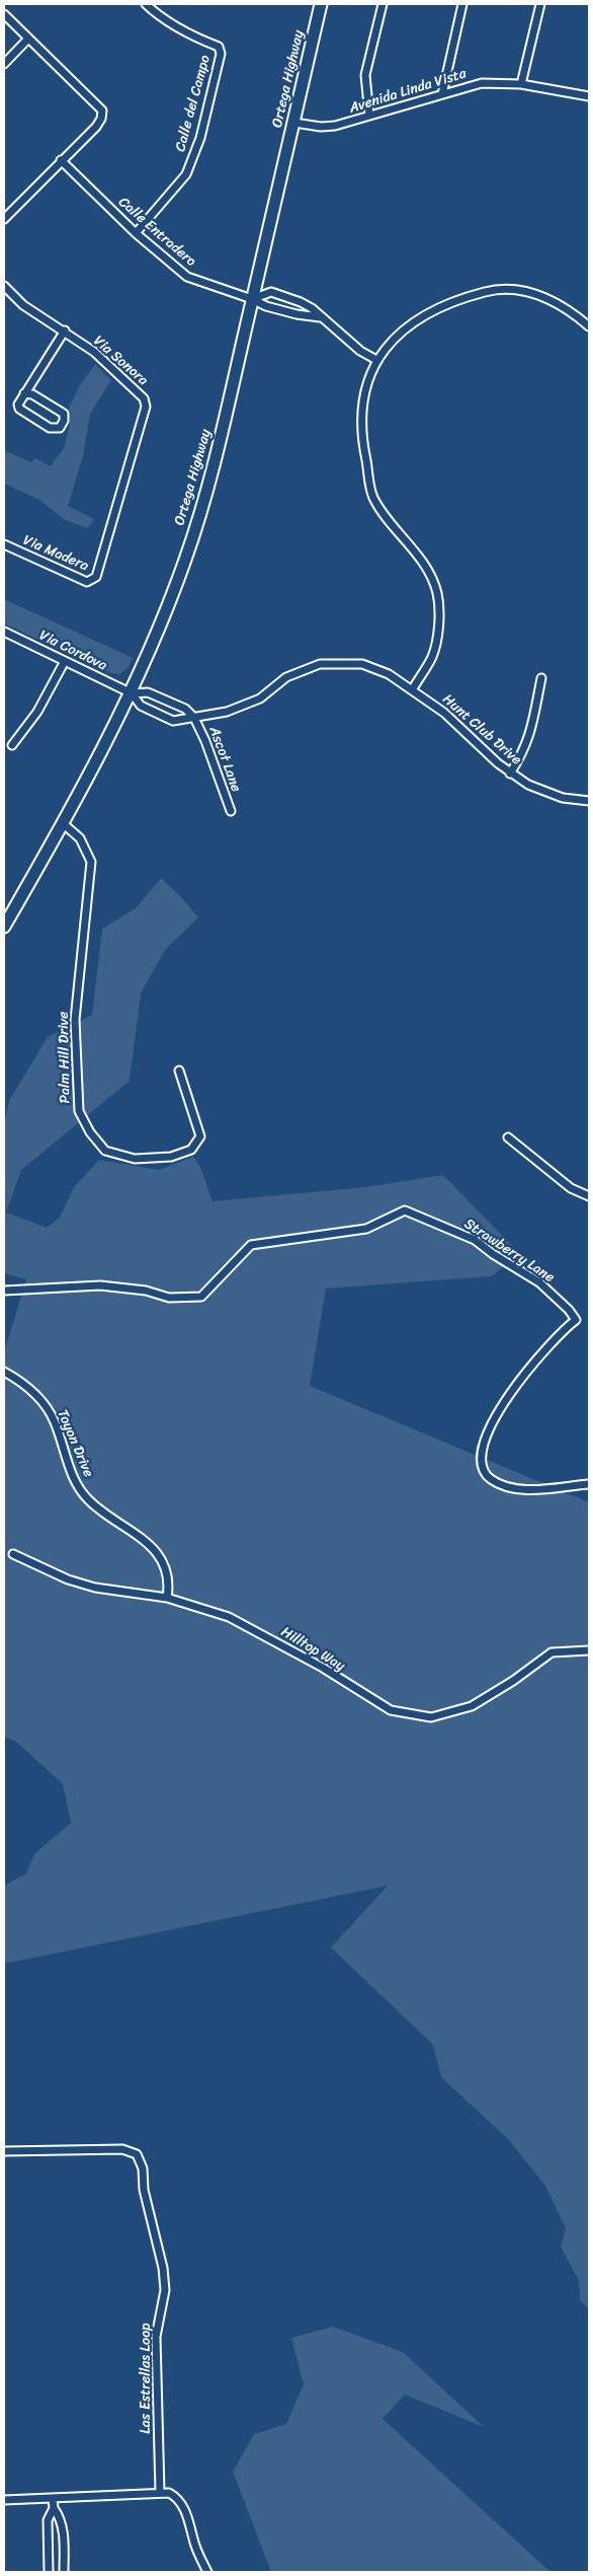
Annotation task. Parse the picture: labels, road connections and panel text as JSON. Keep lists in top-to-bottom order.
{
  "streets": {
    "main road": ["Ortega Highway"],
    "street": [
      "Avenida Linda Vista",
      "Calle del Campo",
      "Calle Entradero",
      "Via Sonora",
      "Via Madera",
      "Via Cordova",
      "Hunt Club Drive",
      "Ascot Lane",
      "Palm Hill Drive",
      "Strawberry Lane",
      "Toyon Drive",
      "Hilltop Way",
      "Las Estrellas Loop"
    ]
  },
  "crossings": [
    ["Ortega Highway", "Avenida Linda Vista"],
    ["Ortega Highway", "Calle Entradero"],
    ["Ortega Highway", "Via Cordova"],
    ["Ortega Highway", "Hunt Club Drive"],
    ["Ortega Highway", "Palm Hill Drive"],
    ["Calle del Campo", "Calle Entradero"],
    ["Via Sonora", "Via Madera"],
    ["Via Cordova", "Hunt Club Drive"],
    ["Hunt Club Drive", "Ascot Lane"],
    ["Toyon Drive", "Hilltop Way"]
  ]
}
